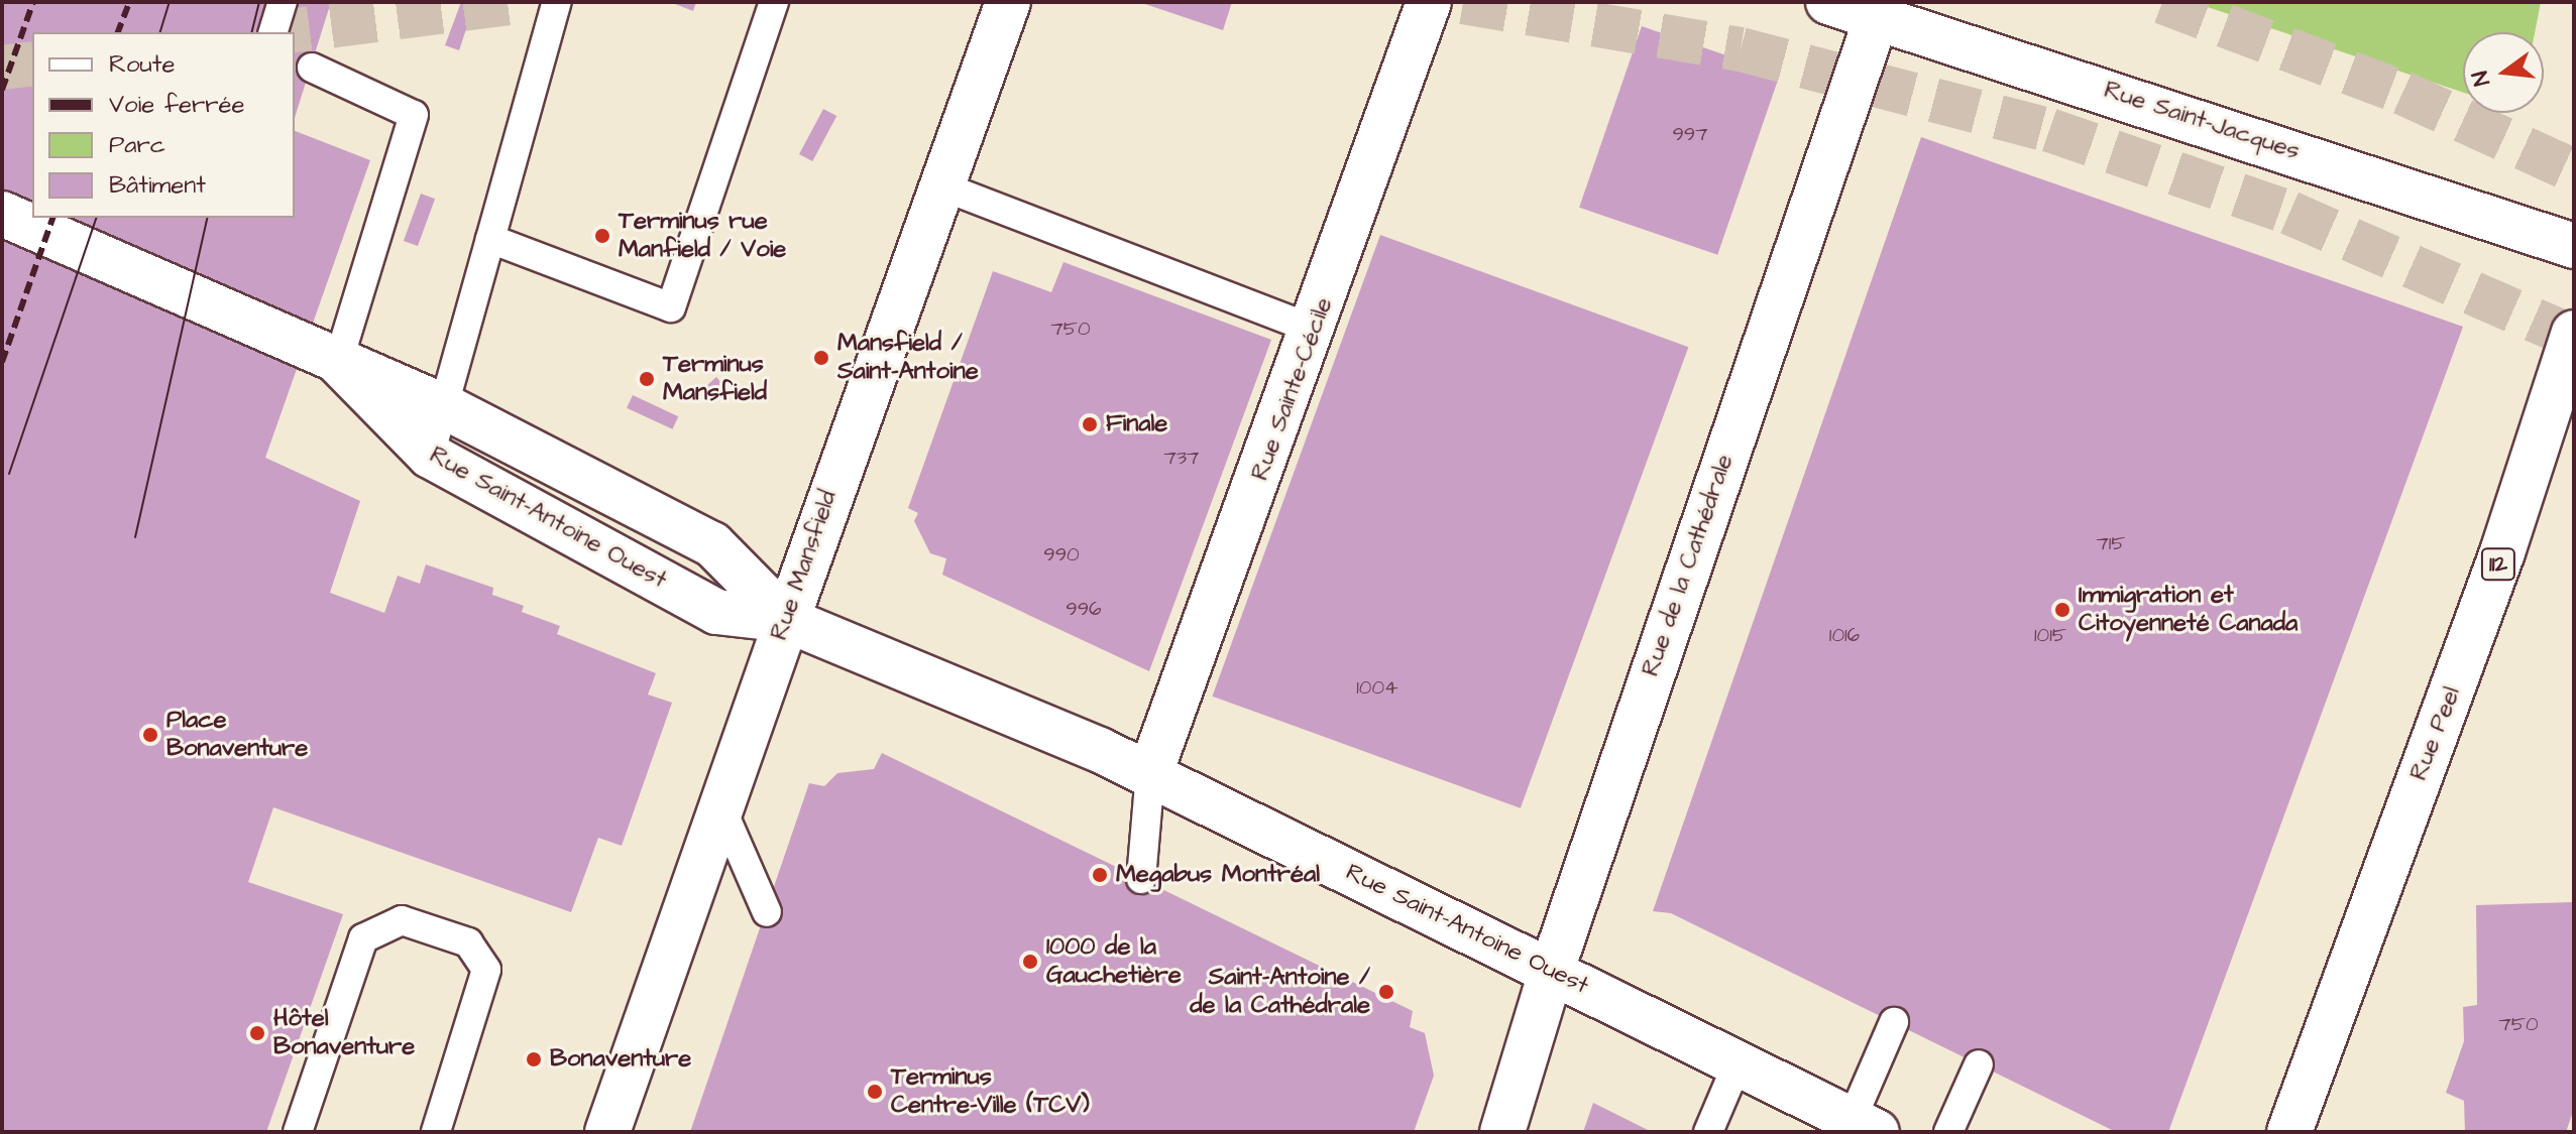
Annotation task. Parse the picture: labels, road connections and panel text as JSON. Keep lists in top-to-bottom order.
{
  "streets": {
    "main road": [
      "Rue Saint-Jacques",
      "Rue Sainte-Cécile",
      "Rue Saint-Antoine Ouest",
      "112",
      "Rue Mansfield",
      "Rue de la Cathédrale",
      "Rue Peel"
    ]
  },
  "crossings": [
    ["Rue Saint-Jacques", "Rue de la Cathédrale"],
    ["Rue Sainte-Cécile", "Rue Saint-Antoine Ouest"],
    ["Rue Saint-Antoine Ouest", "Rue Mansfield"],
    ["Rue Saint-Antoine Ouest", "Rue de la Cathédrale"]
  ],
  "places": [
    "Terminus rue Manfield / Voie",
    "Mansfield / Saint-Antoine",
    "Terminus Mansfield",
    "Finale",
    "Immigration et Citoyenneté Canada",
    "Place Bonaventure",
    "Megabus Montréal",
    "1000 de la Gauchetière",
    "Saint-Antoine / de la Cathédrale",
    "Hôtel Bonaventure",
    "Bonaventure",
    "Terminus Centre-Ville (TCV)"
  ],
  "house_numbers": [
    "997",
    "750",
    "737",
    "715",
    "990",
    "996",
    "1016",
    "1015",
    "1004",
    "750"
  ],
  "legend": [
    "Route",
    "Voie ferrée",
    "Parc",
    "Bâtiment"
  ],
  "north": "left"
}
